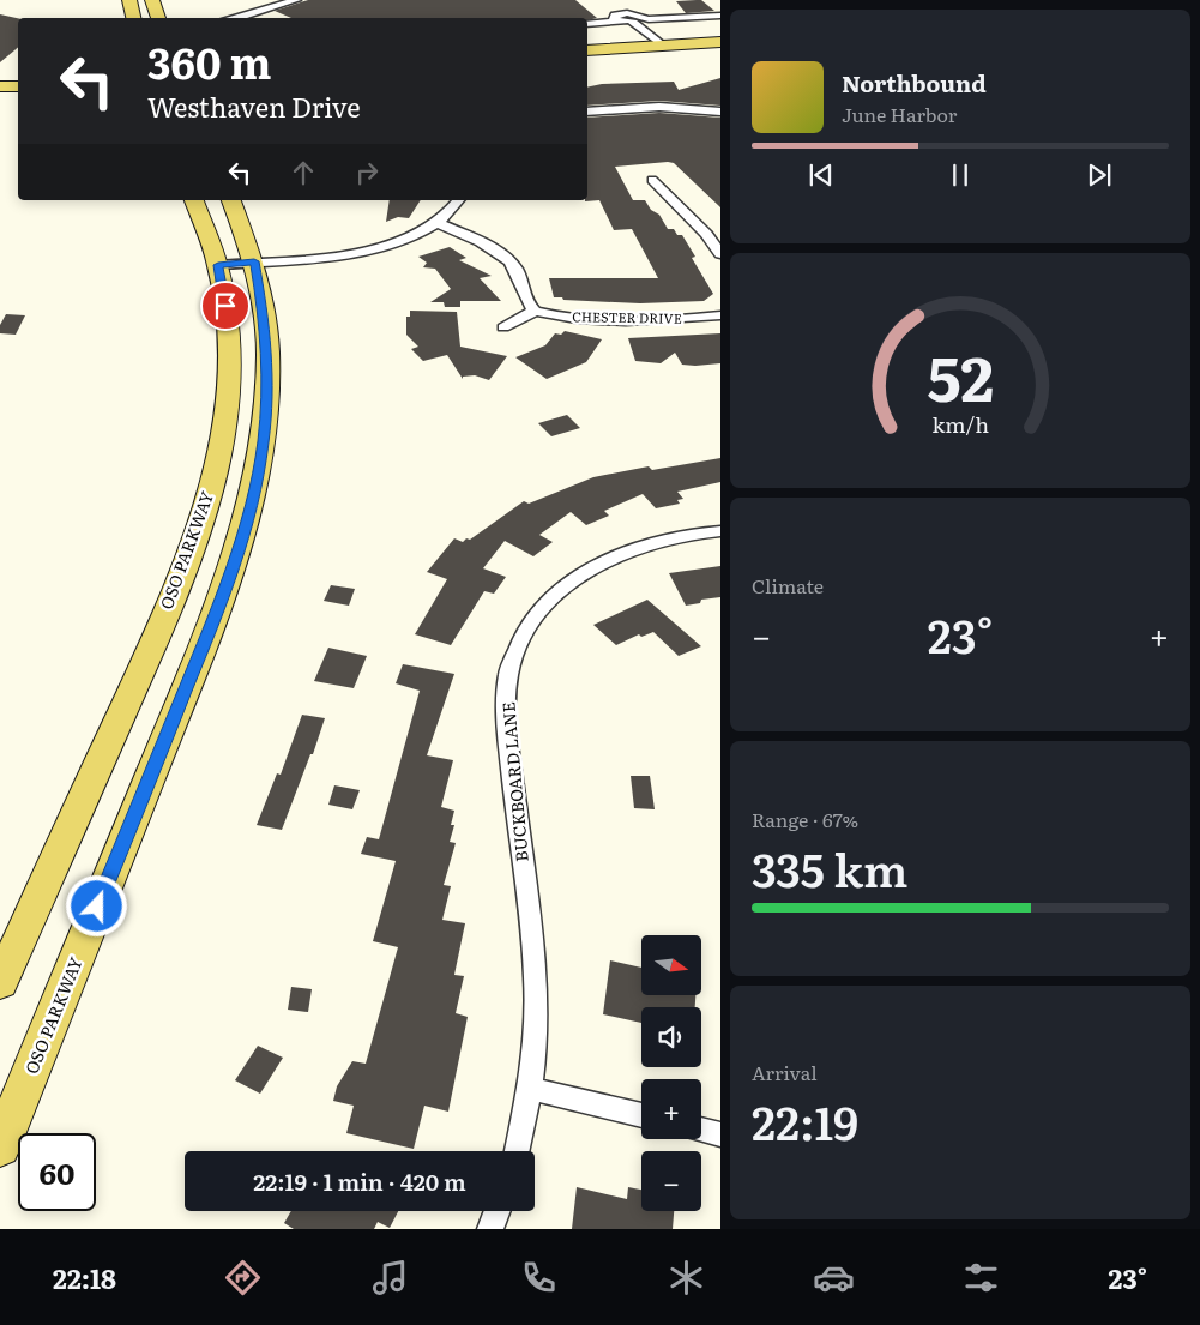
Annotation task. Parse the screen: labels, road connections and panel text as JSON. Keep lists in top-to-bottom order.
{
  "streets": {
    "main road": ["OSO PARKWAY"],
    "street": ["CHESTER DRIVE", "BUCKBOARD LANE"]
  },
  "north": "right",
  "page": {
    "turn": ["360 m", "Westhaven Drive"],
    "song": ["Northbound", "June Harbor"],
    "tile": [
      "Climate",
      ["Range · 67%", "335 km"],
      ["Arrival", "22:19"]
    ],
    "heat": ["−", "23°", "+"],
    "map_buttons": ["+", "−"],
    "limit": "60",
    "trip": "22:19 · 1 min · 420 m",
    "tabs": ["22:18", "23°"],
    "gauge": ["52", "km/h"]
  }
}
